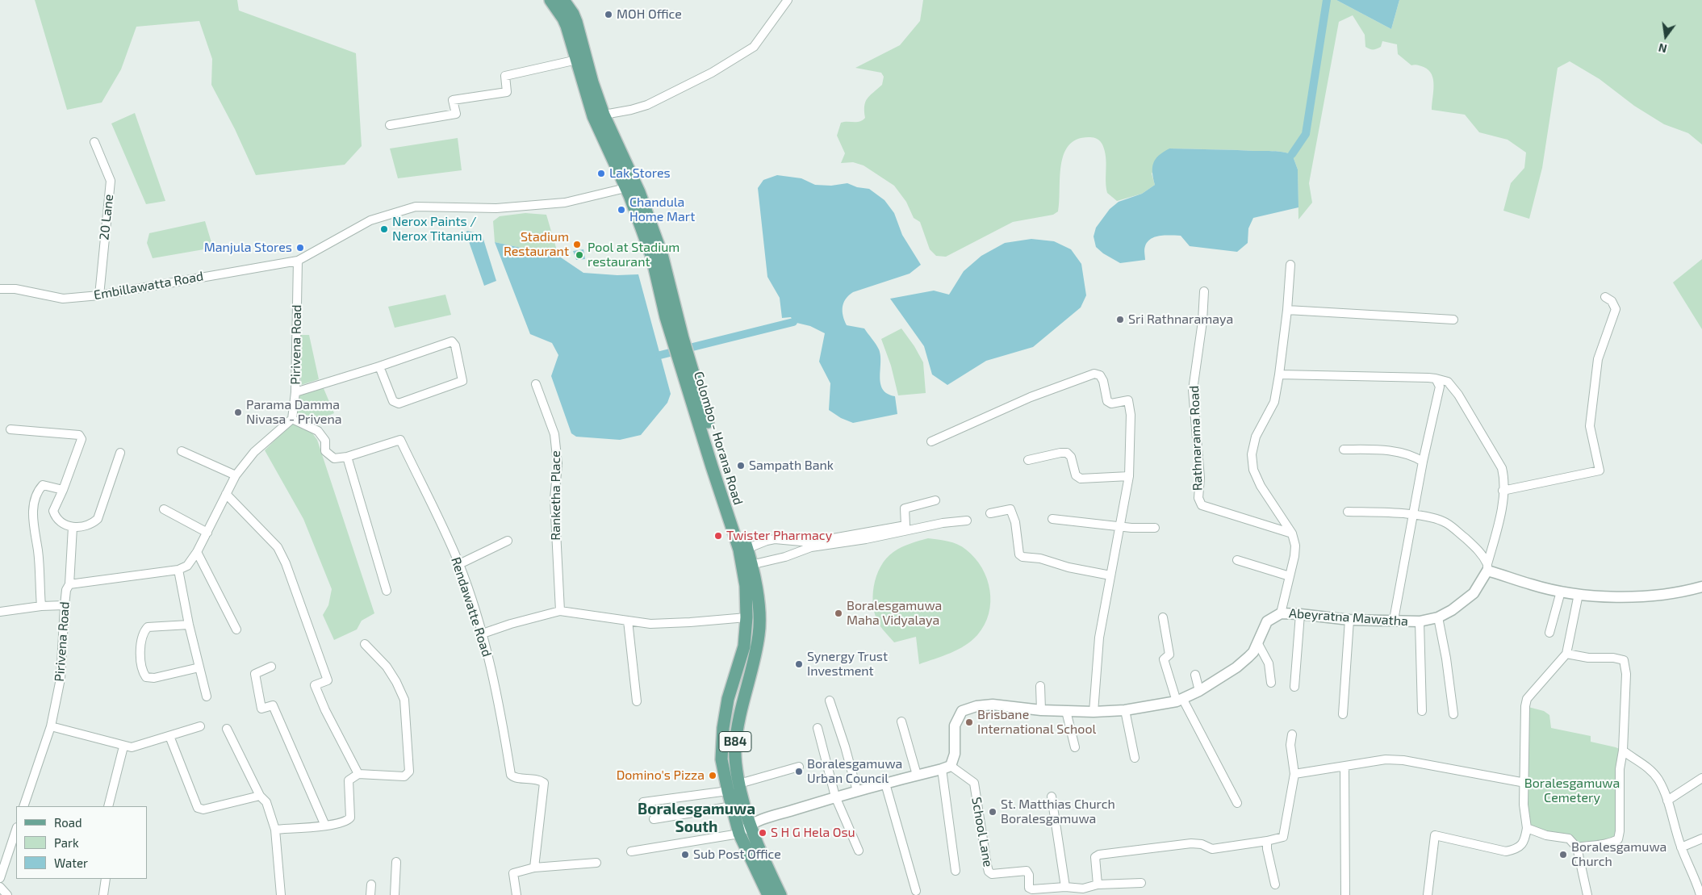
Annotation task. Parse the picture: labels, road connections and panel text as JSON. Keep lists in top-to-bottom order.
{
  "streets": {
    "main road": ["Colombo - Horana Road", "B84"],
    "street": [
      "20 Lane",
      "Embillawatta Road",
      "Pirivena Road",
      "Rathnarama Road",
      "Ranketha Place",
      "Rendawatte Road",
      "Abeyratna Mawatha",
      "School Lane"
    ]
  },
  "crossings": [
    ["20 Lane", "Embillawatta Road"],
    ["Embillawatta Road", "Pirivena Road"],
    ["Pirivena Road", "Rendawatte Road"],
    ["Abeyratna Mawatha", "School Lane"]
  ],
  "districts": ["Boralesgamuwa South"],
  "parks": ["Boralesgamuwa Cemetery"],
  "places": [
    "MOH Office",
    "Lak Stores",
    "Chandula Home Mart",
    "Nerox Paints / Nerox Titanium",
    "Stadium Restaurant",
    "Manjula Stores",
    "Pool at Stadium restaurant",
    "Sri Rathnaramaya",
    "Parama Damma Nivasa - Privena",
    "Sampath Bank",
    "Twister Pharmacy",
    "Boralesgamuwa Maha Vidyalaya",
    "Synergy Trust Investment",
    "Brisbane International School",
    "Boralesgamuwa Urban Council",
    "Domino's Pizza",
    "St. Matthias Church Boralesgamuwa",
    "S H G Hela Osu",
    "Sub Post Office",
    "Boralesgamuwa Church"
  ],
  "legend": ["Road", "Park", "Water"],
  "north": "bottom"
}
